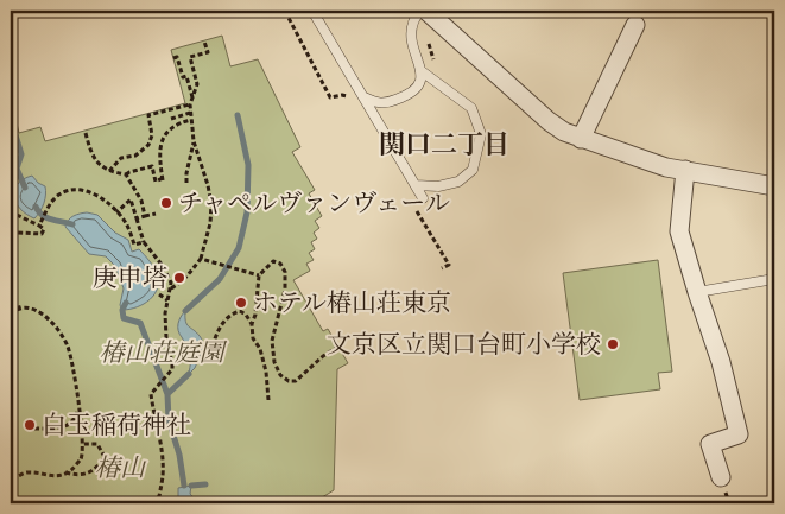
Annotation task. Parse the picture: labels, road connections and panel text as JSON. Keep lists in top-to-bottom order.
{
  "districts": ["関口二丁目"],
  "parks": ["椿山荘庭園", "椿山"],
  "places": [
    "チャペルヴァンヴェール",
    "庚申塔",
    "ホテル椿山荘東京",
    "文京区立関口台町小学校",
    "白玉稲荷神社"
  ]
}
